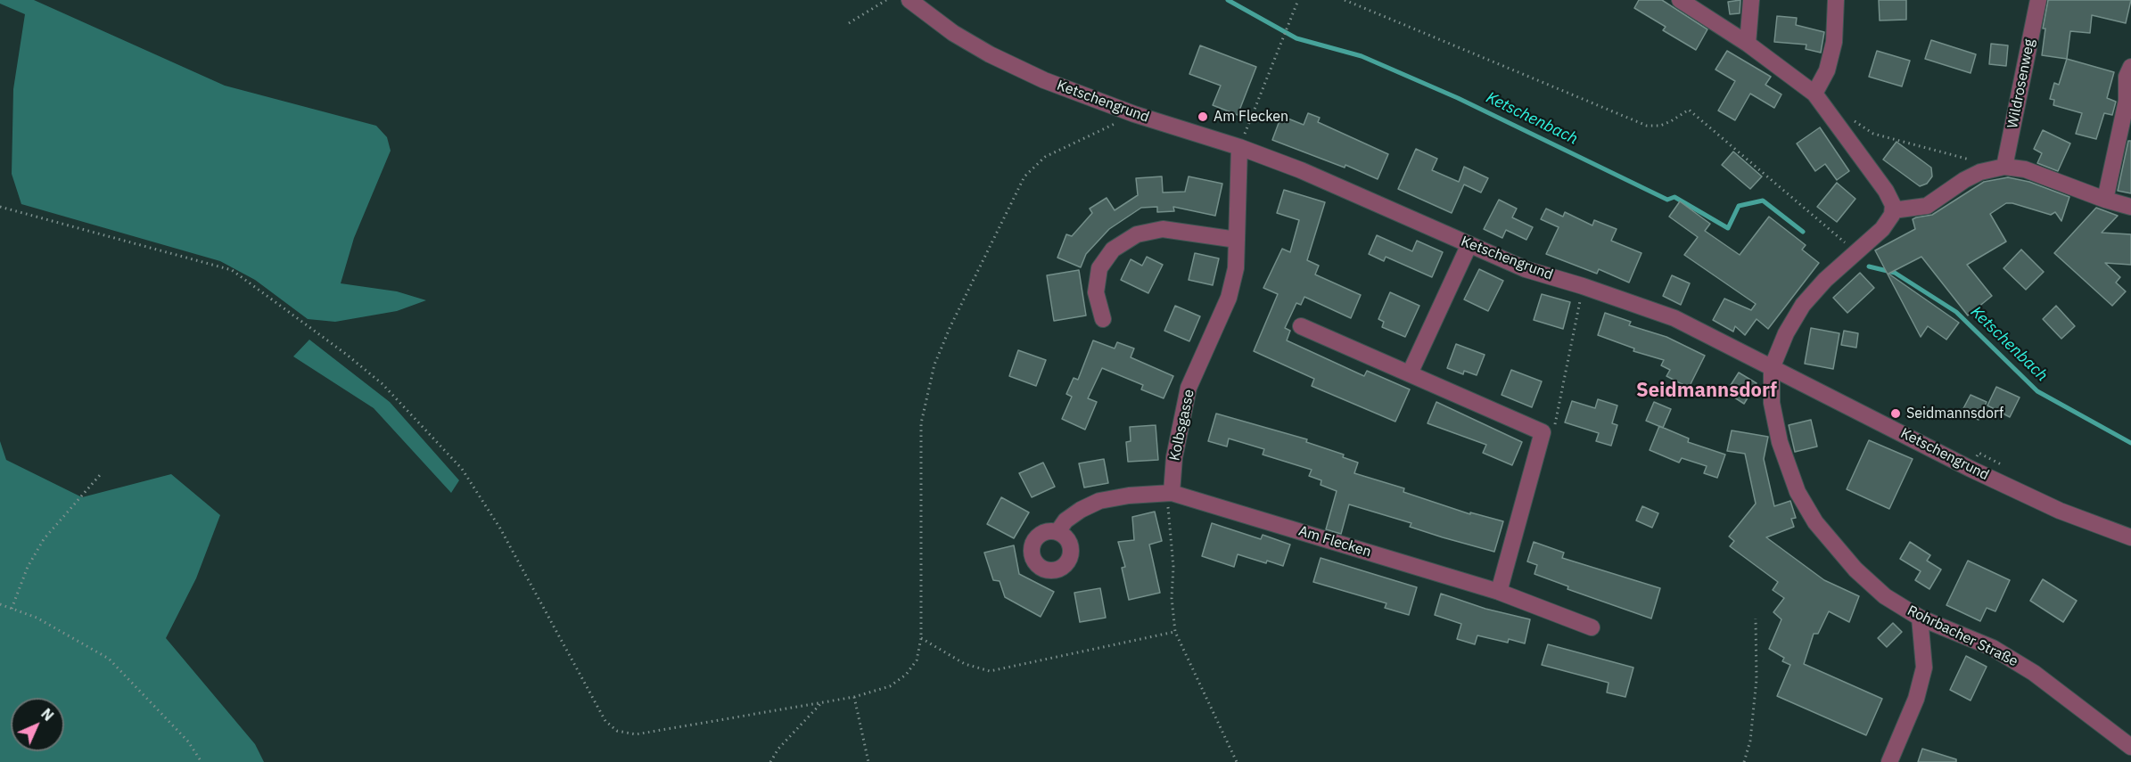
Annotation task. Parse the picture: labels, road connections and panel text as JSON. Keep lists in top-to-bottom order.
{
  "streets": {
    "street": [
      "Wildrosenweg",
      "Ketschengrund",
      "Kolbsgasse",
      "Am Flecken",
      "Rohrbacher Straße"
    ]
  },
  "crossings": [
    ["Ketschengrund", "Kolbsgasse"],
    ["Ketschengrund", "Rohrbacher Straße"],
    ["Kolbsgasse", "Am Flecken"]
  ],
  "districts": ["Seidmannsdorf"],
  "water": ["Ketschenbach"],
  "places": ["Am Flecken", "Seidmannsdorf"],
  "north": "top right"
}
